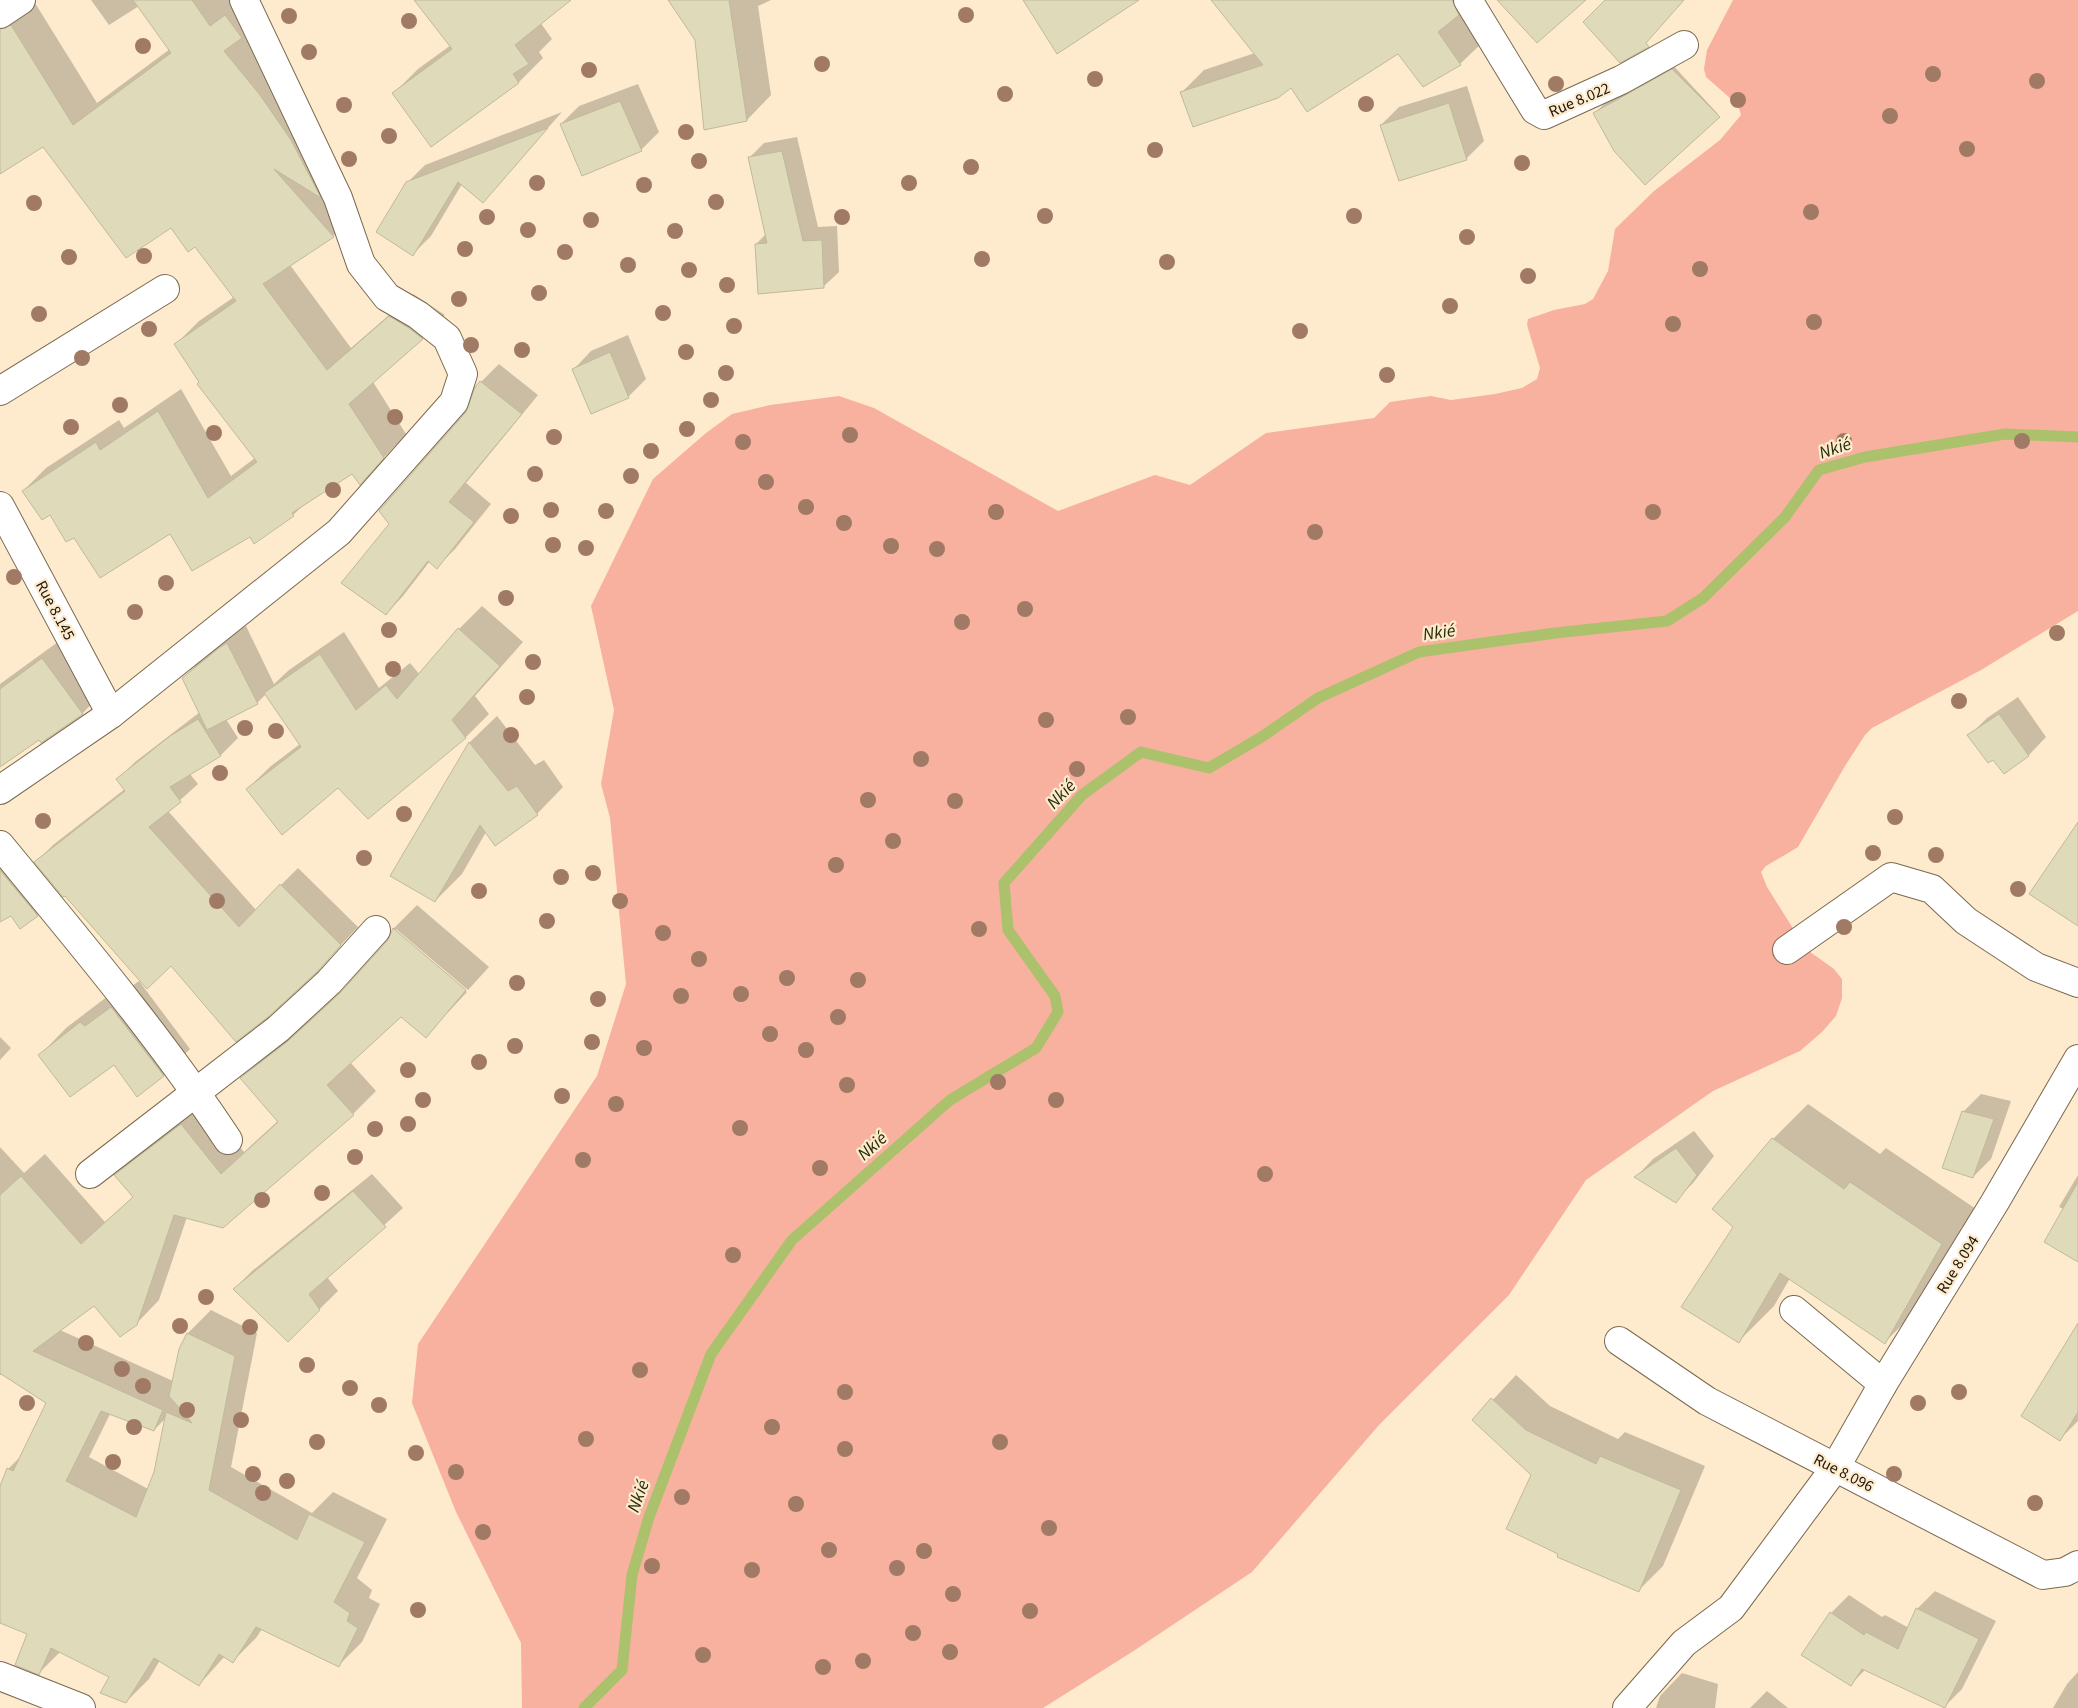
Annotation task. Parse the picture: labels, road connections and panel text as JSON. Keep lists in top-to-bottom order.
{
  "streets": {
    "street": [
      "Rue 8.022",
      "Rue 8.145",
      "Rue 8.094",
      "Rue 8.096"
    ]
  },
  "crossings": [
    ["Rue 8.094", "Rue 8.096"]
  ],
  "water": ["Nkié"]
}
